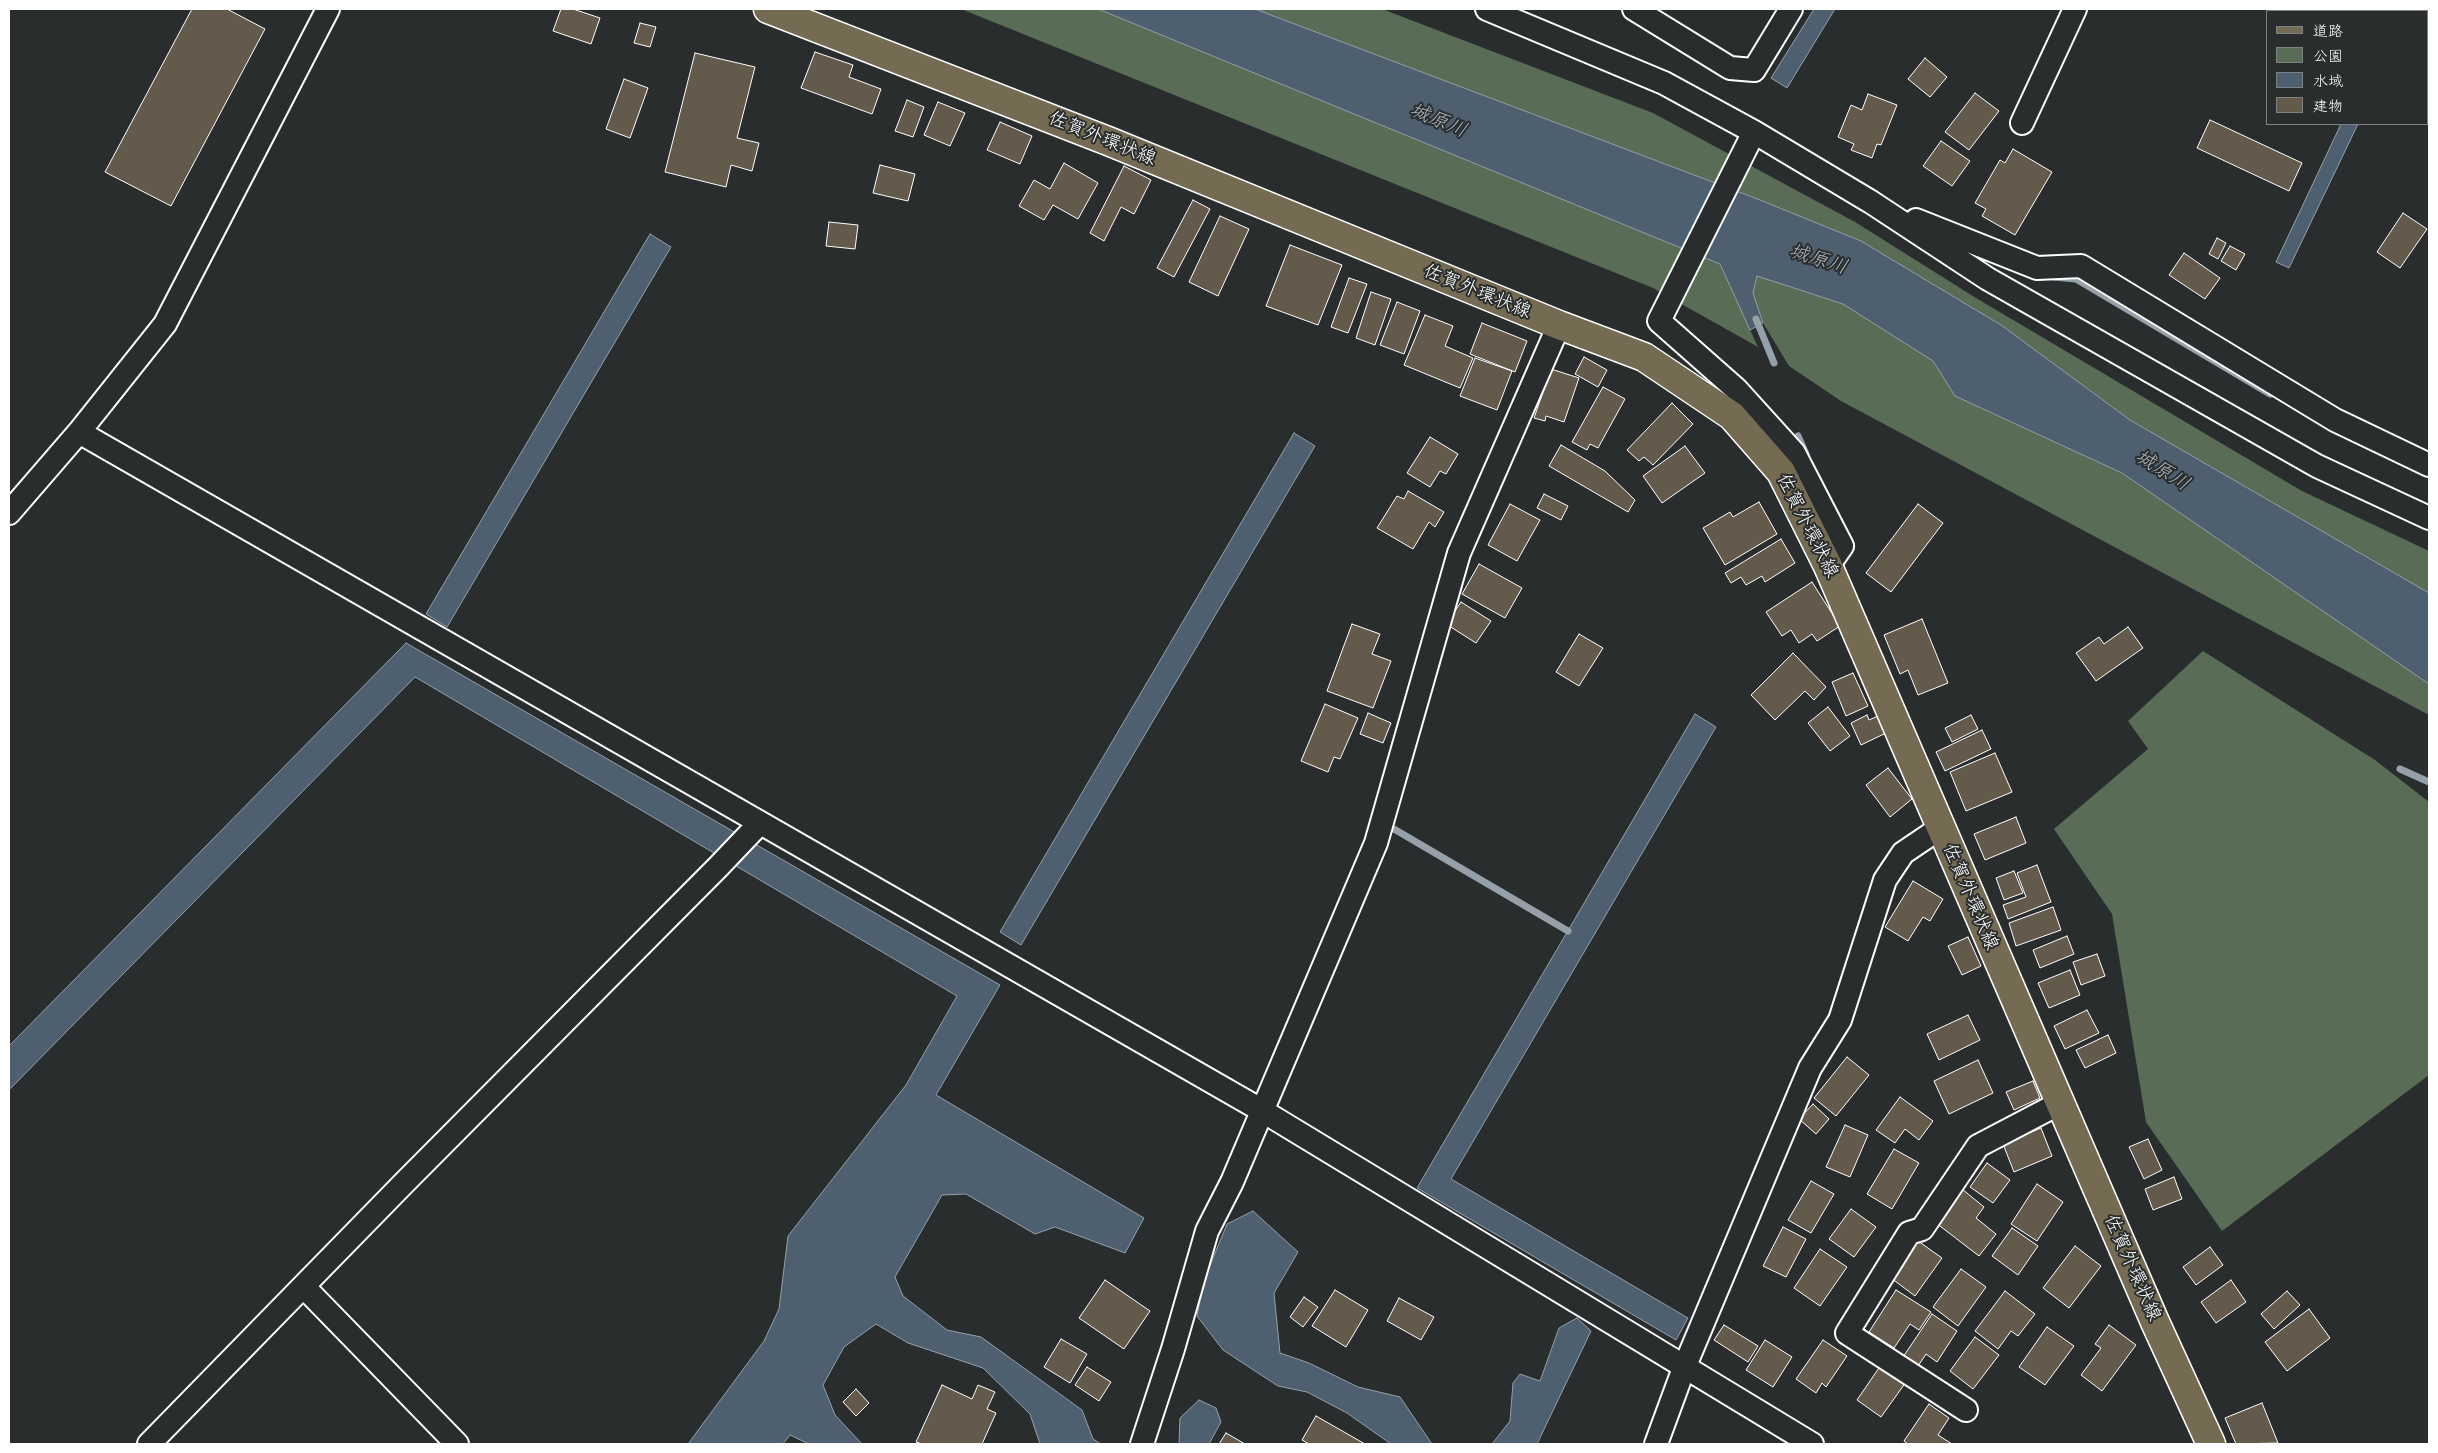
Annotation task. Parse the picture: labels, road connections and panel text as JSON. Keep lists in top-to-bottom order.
{
  "streets": {
    "main road": ["佐賀外環状線"]
  },
  "water": ["城原川"],
  "legend": [
    "道路",
    "公園",
    "水域",
    "建物"
  ]
}
